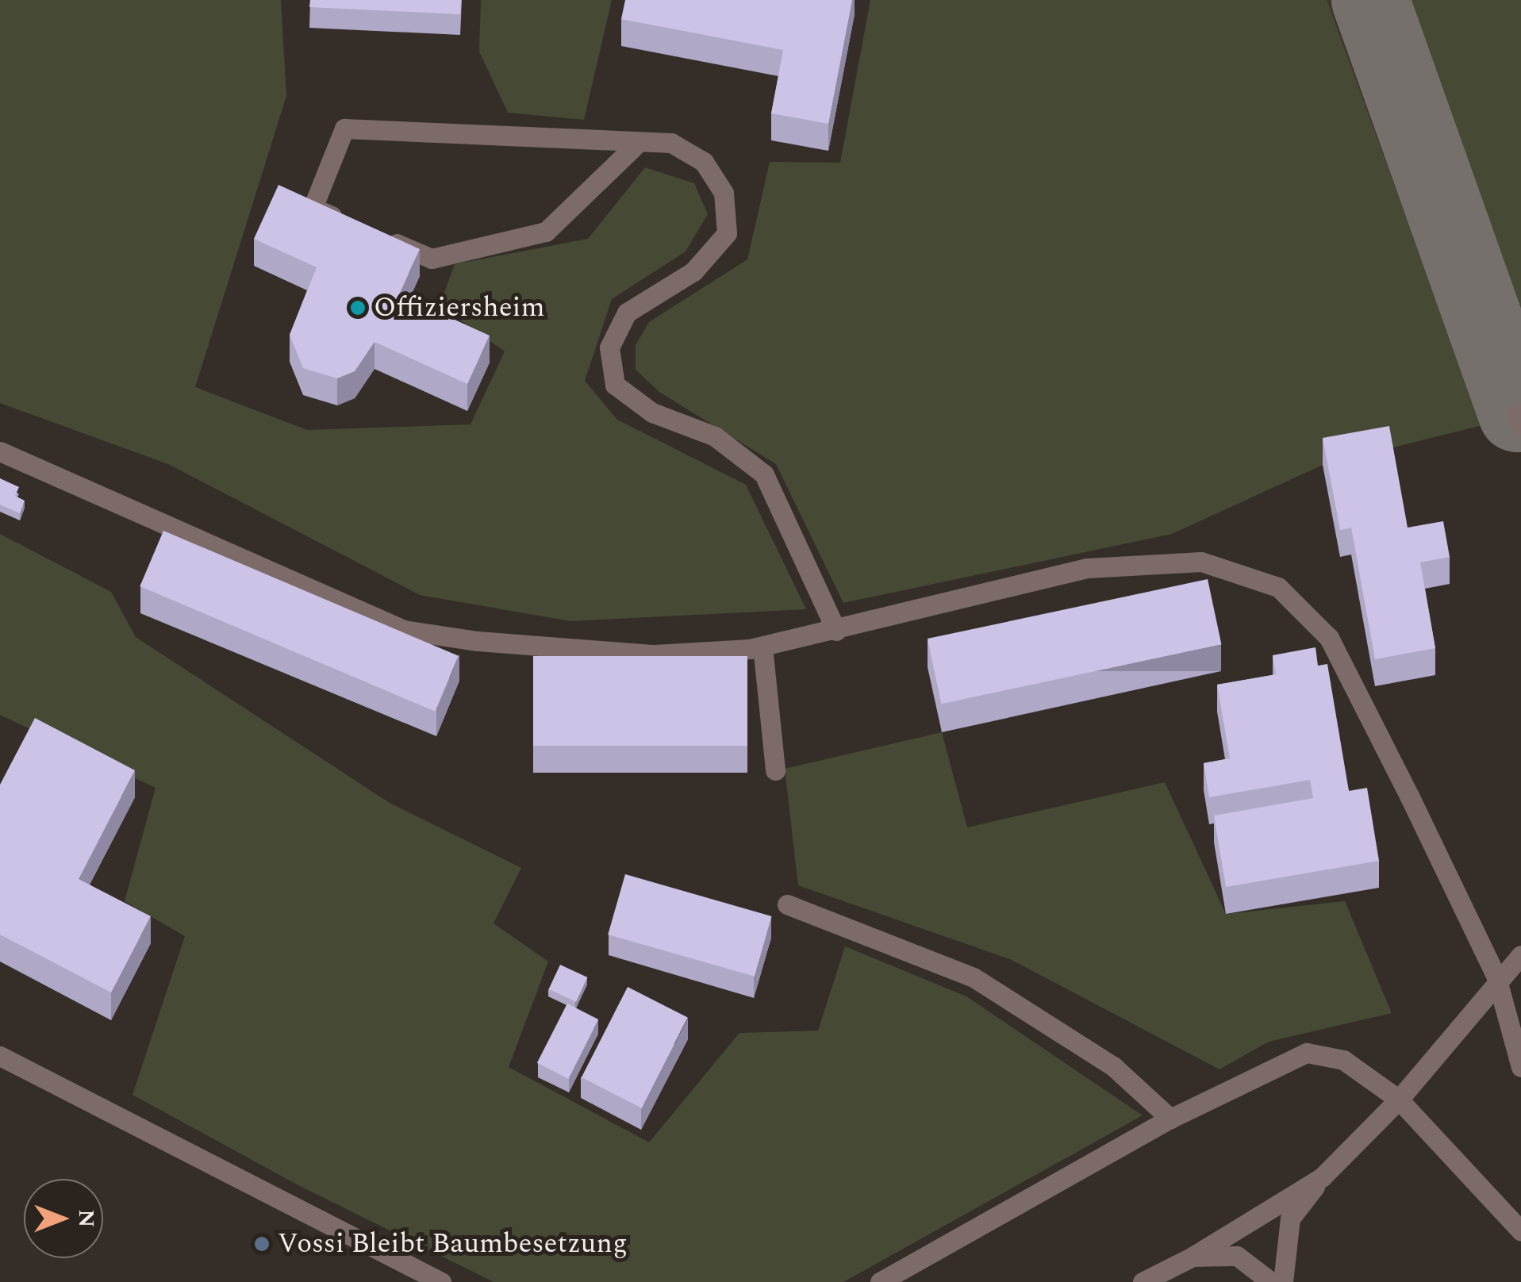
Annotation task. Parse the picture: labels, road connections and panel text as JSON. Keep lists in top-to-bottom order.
{
  "places": ["Offiziersheim", "Vossi Bleibt Baumbesetzung"],
  "north": "right"
}
